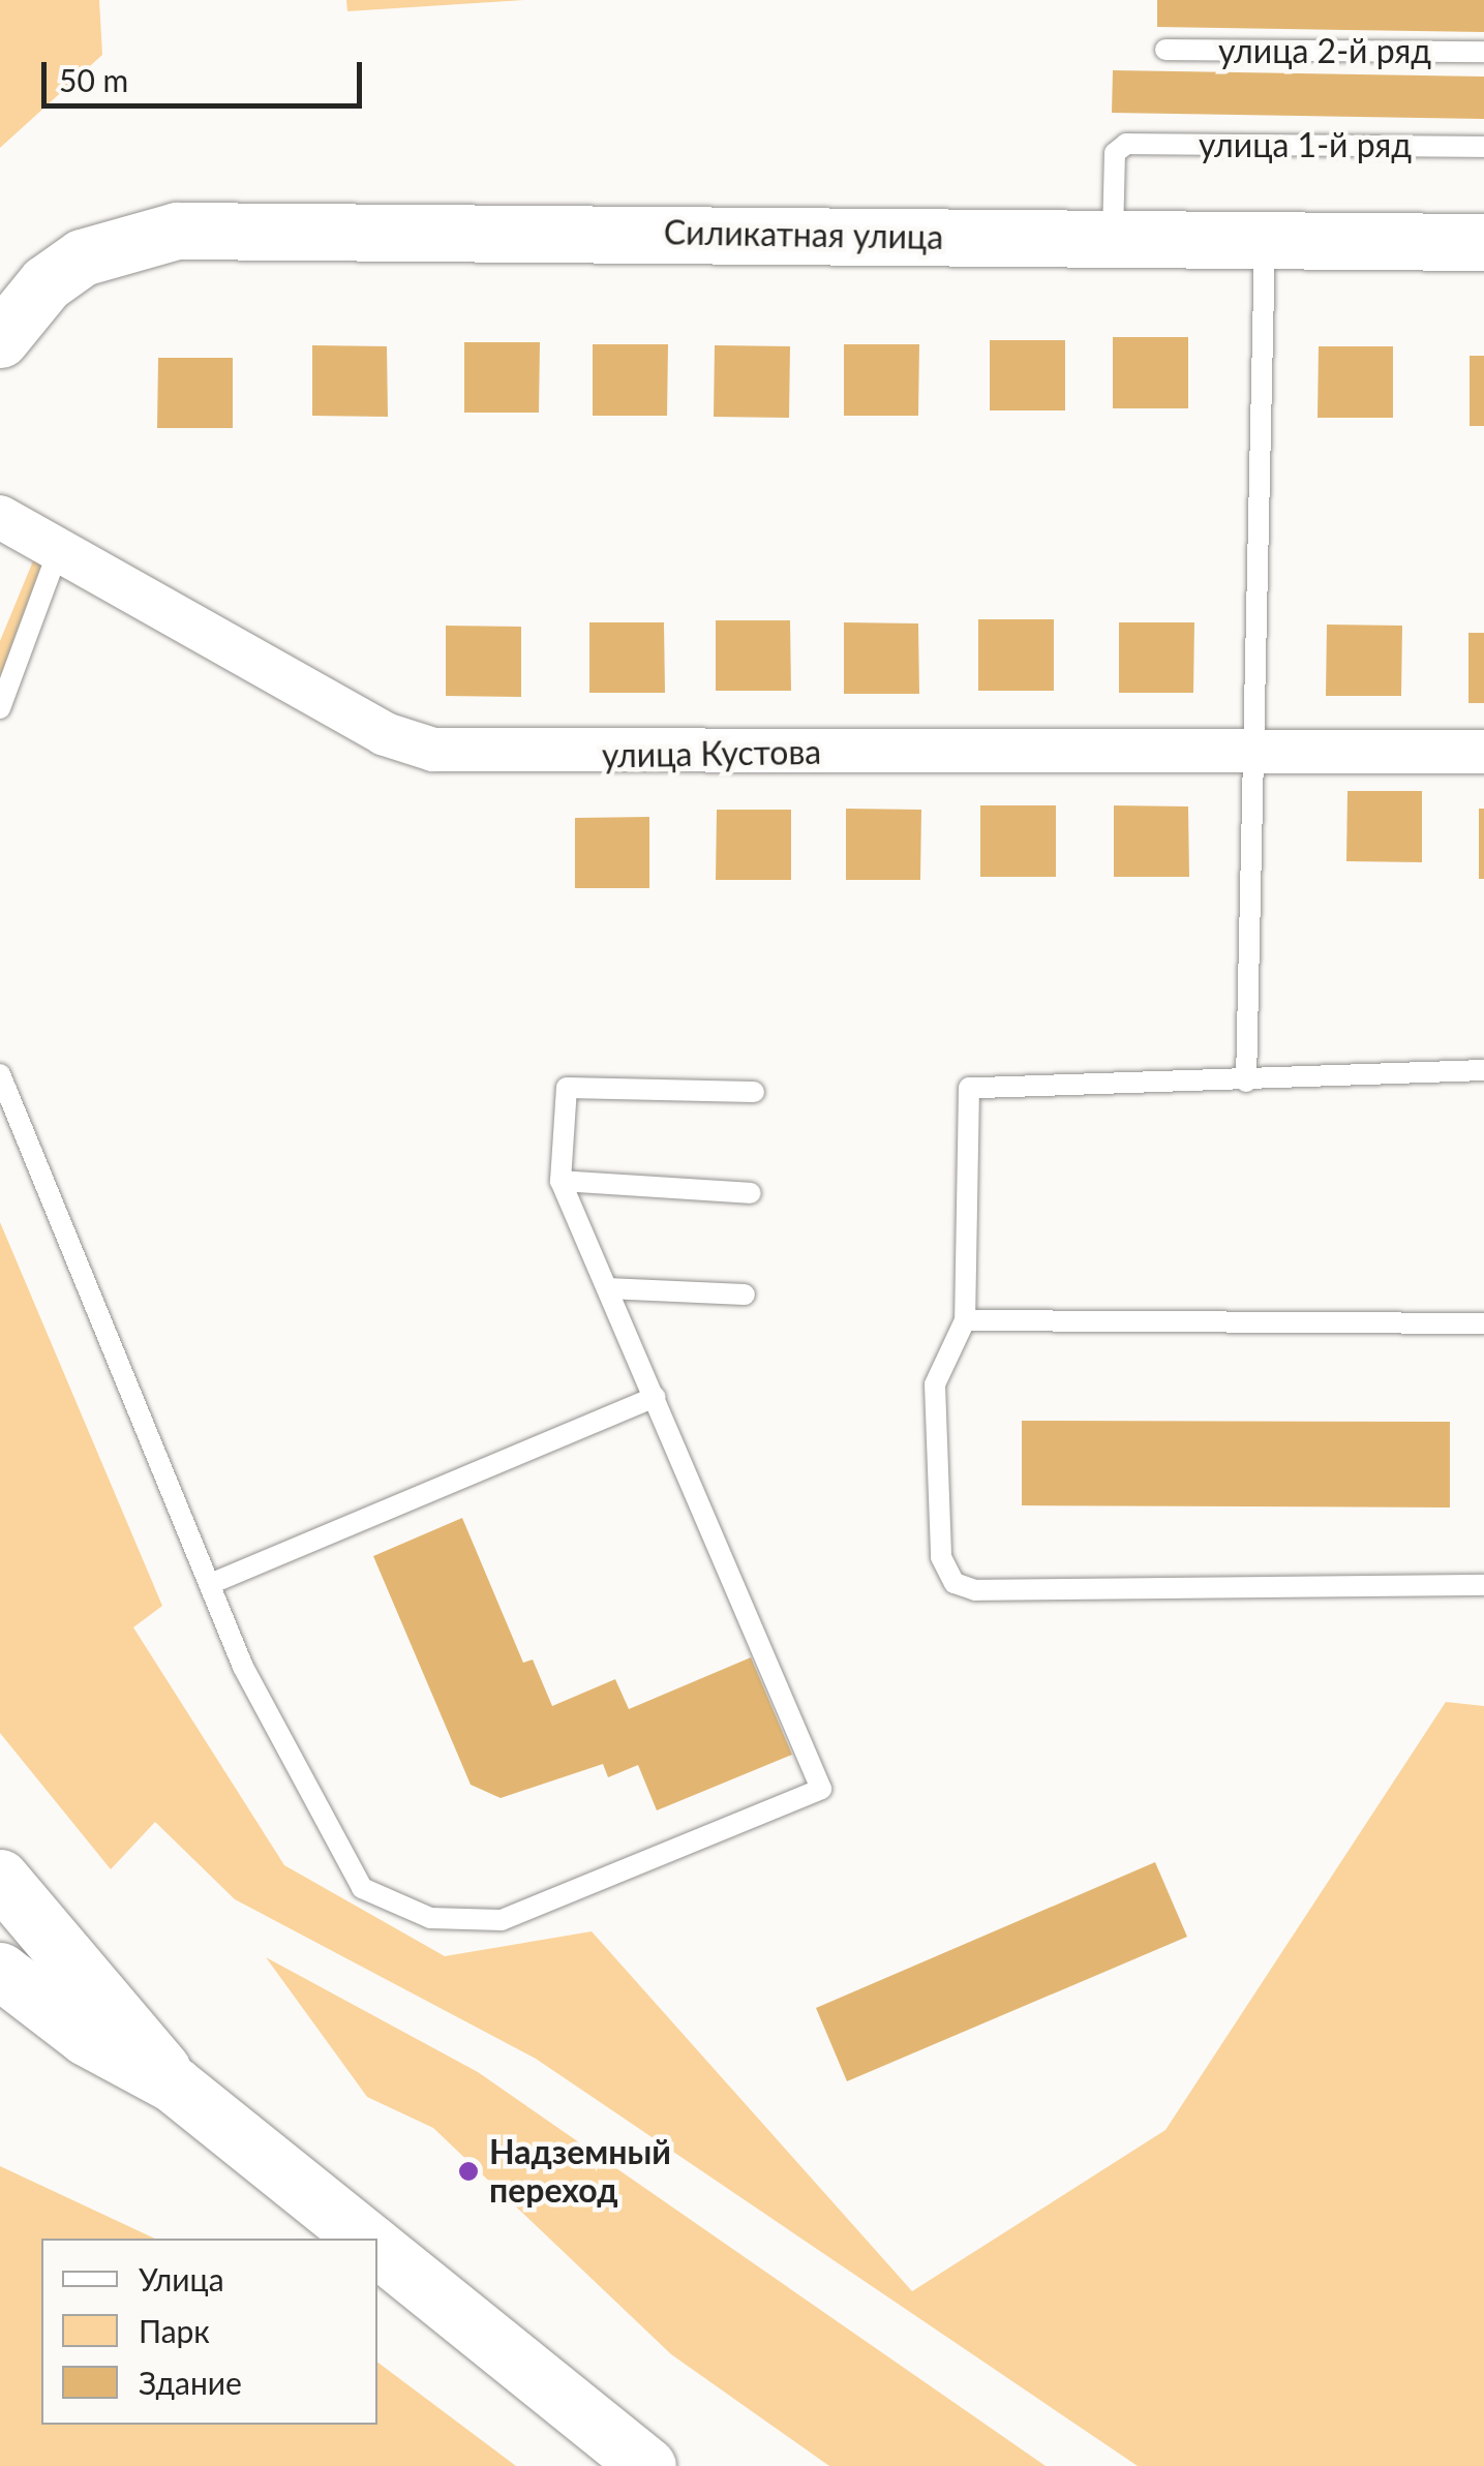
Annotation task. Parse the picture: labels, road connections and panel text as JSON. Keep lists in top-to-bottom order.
{
  "streets": {
    "street": ["Силикатная улица", "улица Кустова"],
    "lane": ["улица 2-й ряд", "улица 1-й ряд"]
  },
  "crossings": [
    ["улица 1-й ряд", "Силикатная улица"]
  ],
  "places": ["Надземный переход"],
  "legend": ["Улица", "Парк", "Здание"],
  "scale_bar": "50 m"
}
